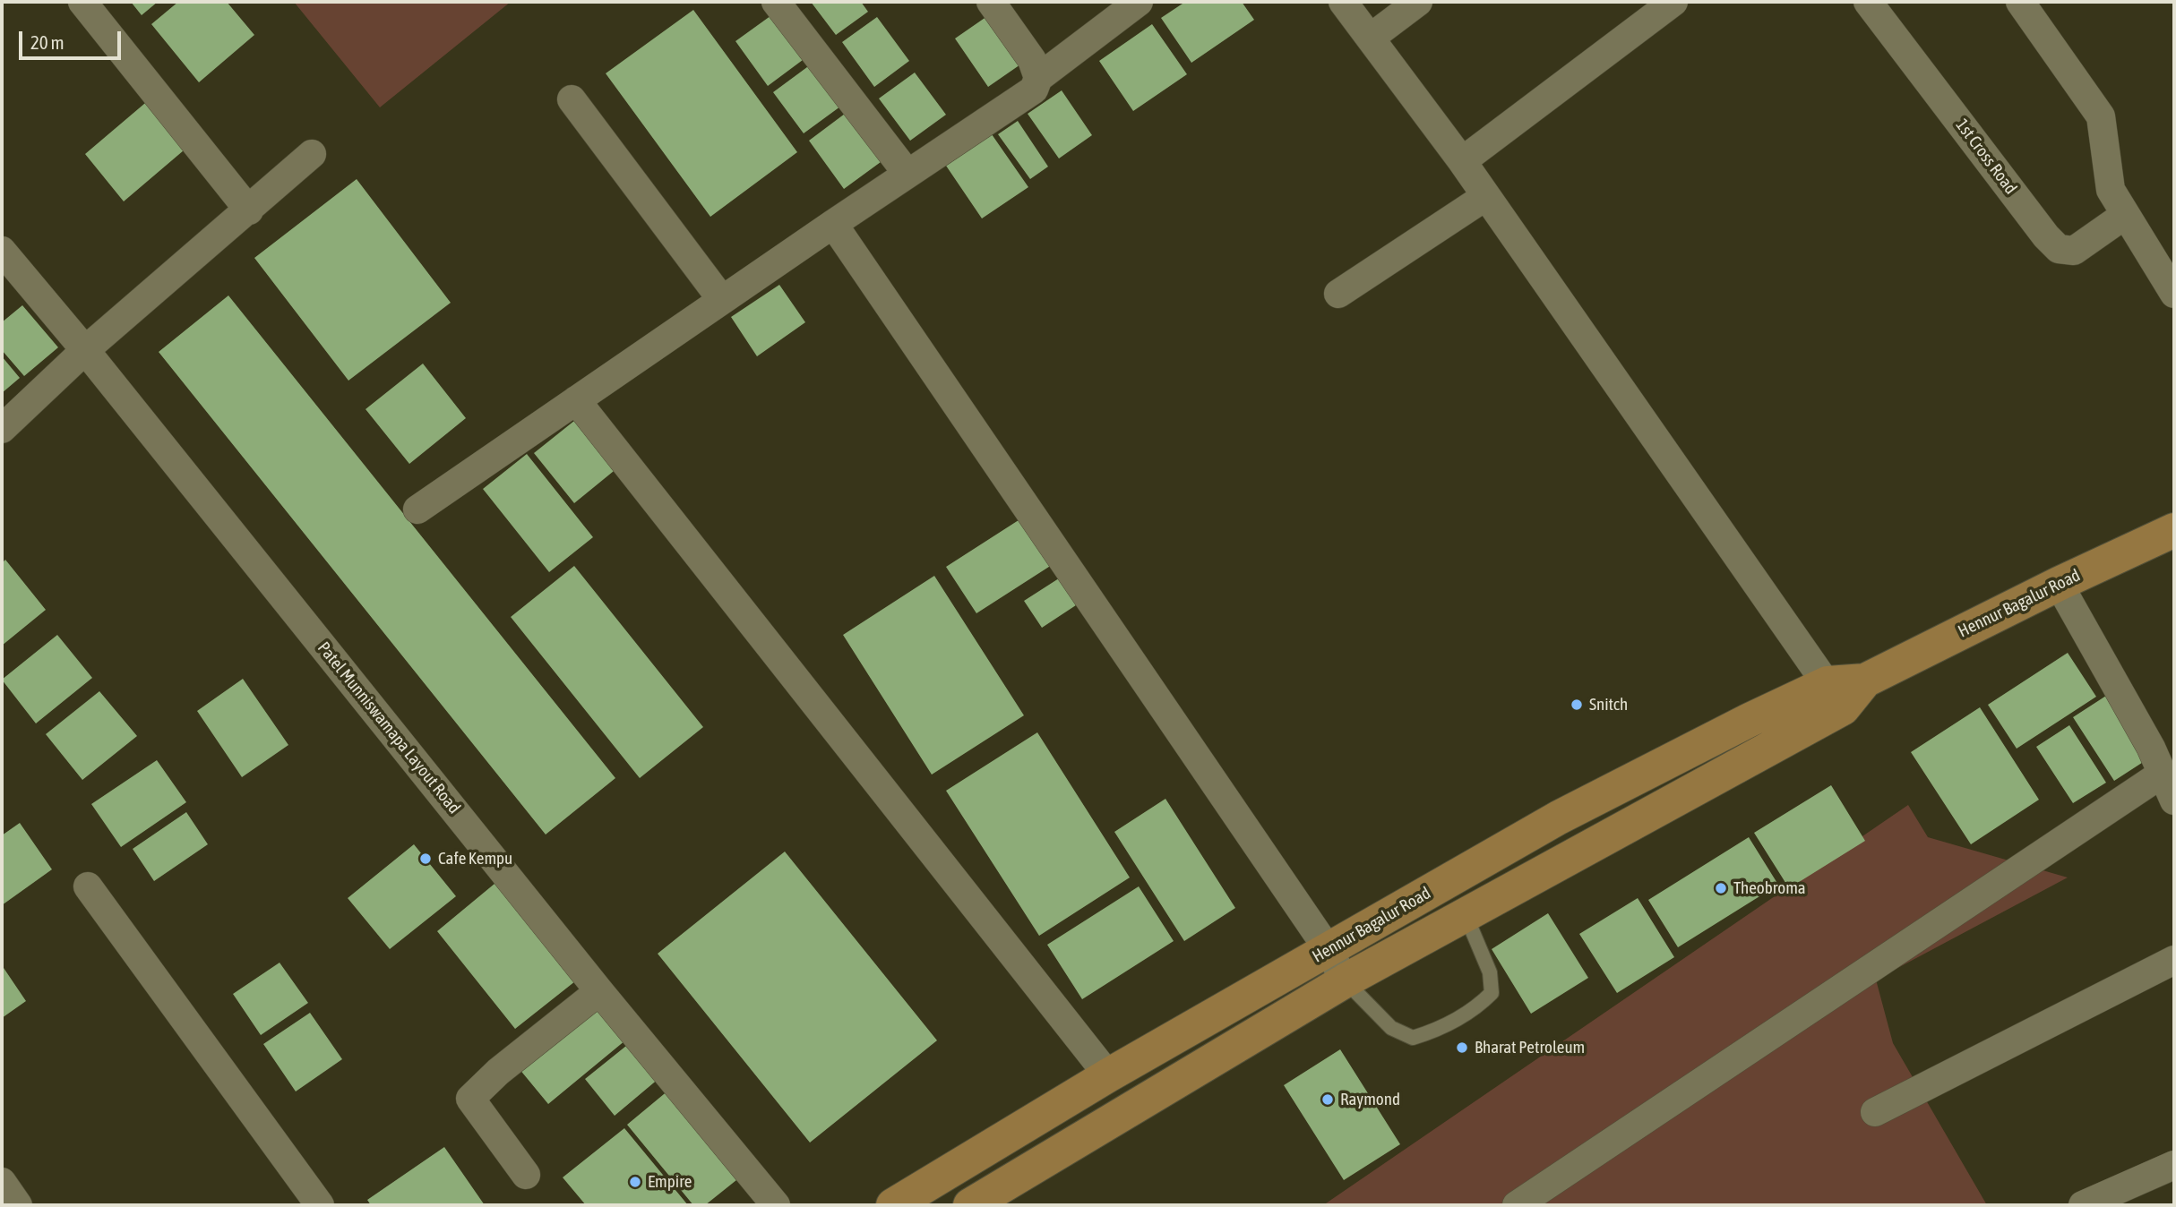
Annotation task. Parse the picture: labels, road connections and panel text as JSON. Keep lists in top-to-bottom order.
{
  "streets": {
    "main road": ["Hennur Bagalur Road"],
    "street": ["1st Cross Road", "Patel Munniswamapa Layout Road"]
  },
  "places": [
    "Snitch",
    "Cafe Kempu",
    "Theobroma",
    "Bharat Petroleum",
    "Raymond",
    "Empire"
  ],
  "scale_bar": "20 m"
}
